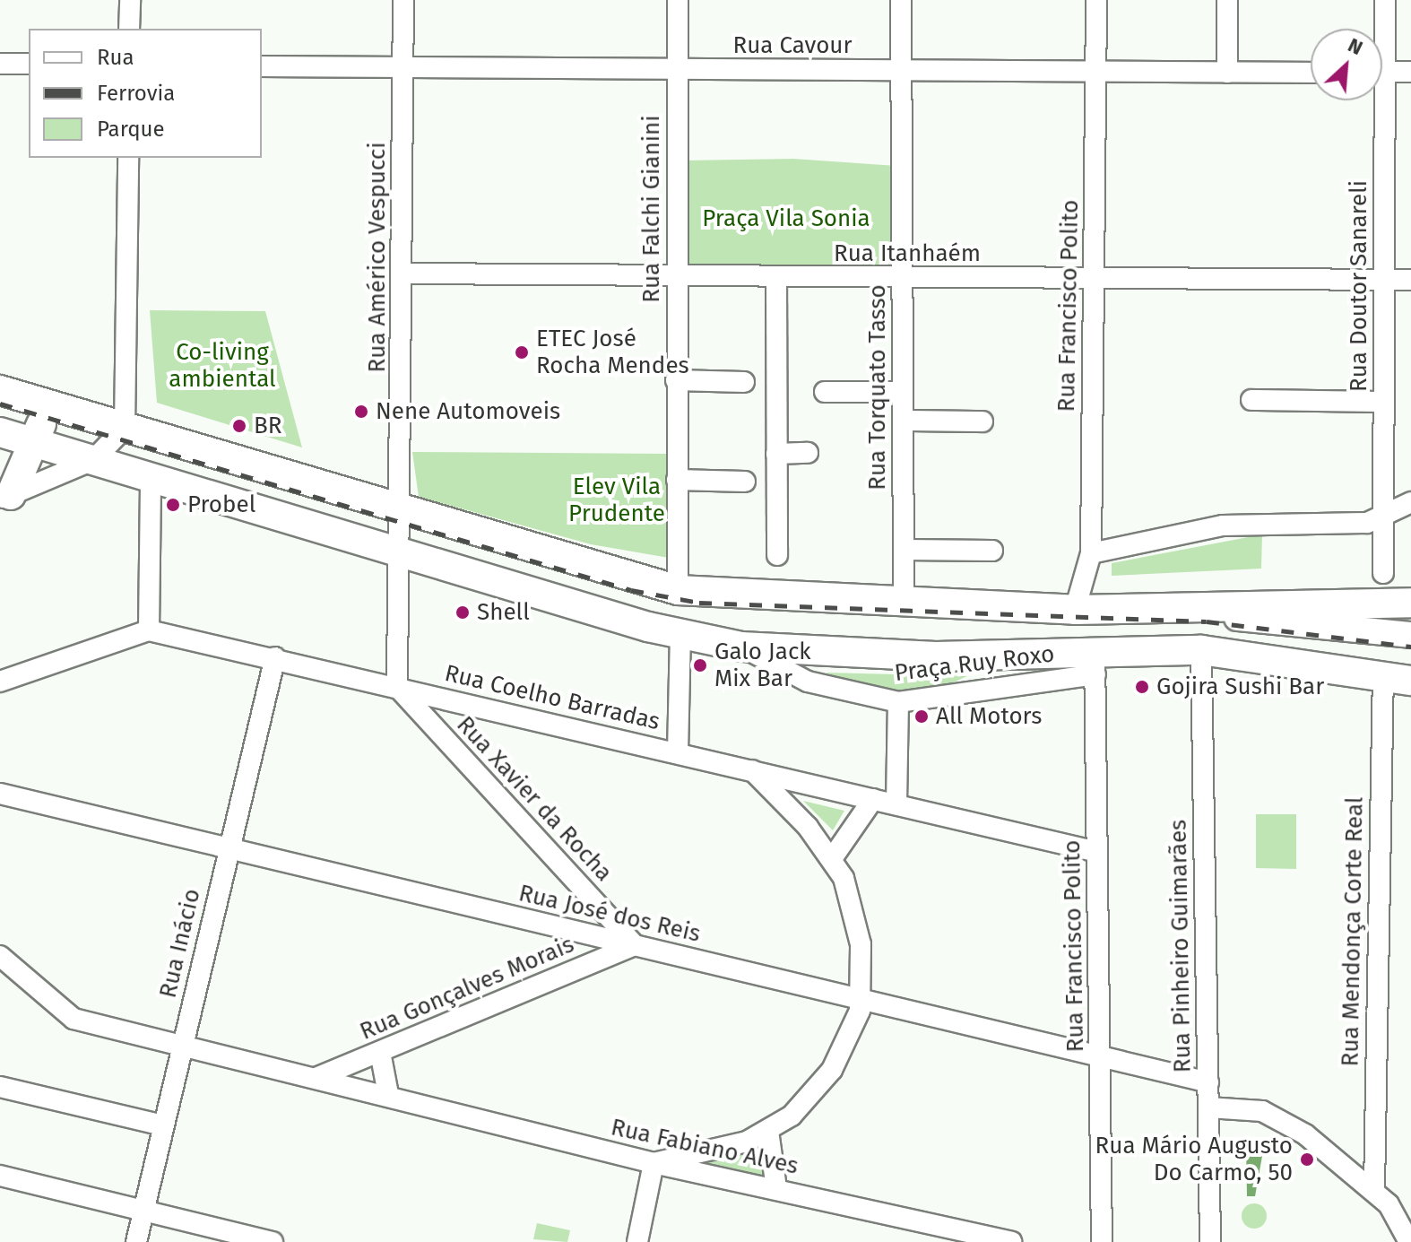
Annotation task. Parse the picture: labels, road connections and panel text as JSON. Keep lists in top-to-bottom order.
{
  "streets": {
    "street": [
      "Rua Cavour",
      "Rua Falchi Gianini",
      "Rua Itanhaém",
      "Rua Américo Vespucci",
      "Rua Doutor Sanareli",
      "Rua Francisco Polito",
      "Rua Torquato Tasso",
      "Praça Ruy Roxo",
      "Rua Coelho Barradas",
      "Rua Xavier da Rocha",
      "Rua José dos Reis",
      "Rua Mendonça Corte Real",
      "Rua Inácio",
      "Rua Pinheiro Guimarães",
      "Rua Gonçalves Morais",
      "Rua Fabiano Alves"
    ]
  },
  "crossings": [
    ["Rua Cavour", "Rua Falchi Gianini"],
    ["Rua Cavour", "Rua Américo Vespucci"],
    ["Rua Cavour", "Rua Francisco Polito"],
    ["Rua Cavour", "Rua Torquato Tasso"],
    ["Rua Falchi Gianini", "Rua Itanhaém"],
    ["Rua Itanhaém", "Rua Américo Vespucci"],
    ["Rua Itanhaém", "Rua Doutor Sanareli"],
    ["Rua Itanhaém", "Rua Francisco Polito"],
    ["Rua Itanhaém", "Rua Torquato Tasso"],
    ["Rua Américo Vespucci", "Rua Coelho Barradas"],
    ["Rua Américo Vespucci", "Rua Xavier da Rocha"],
    ["Rua Francisco Polito", "Praça Ruy Roxo"],
    ["Rua Francisco Polito", "Rua Coelho Barradas"],
    ["Rua Francisco Polito", "Rua José dos Reis"],
    ["Rua Coelho Barradas", "Rua Xavier da Rocha"],
    ["Rua Coelho Barradas", "Rua Inácio"],
    ["Rua Xavier da Rocha", "Rua José dos Reis"],
    ["Rua Xavier da Rocha", "Rua Gonçalves Morais"],
    ["Rua José dos Reis", "Rua Inácio"],
    ["Rua José dos Reis", "Rua Pinheiro Guimarães"],
    ["Rua José dos Reis", "Rua Gonçalves Morais"],
    ["Rua Inácio", "Rua Fabiano Alves"],
    ["Rua Gonçalves Morais", "Rua Fabiano Alves"]
  ],
  "parks": ["Praça Vila Sonia", "Co-living ambiental", "Elev Vila Prudente"],
  "places": [
    "ETEC José Rocha Mendes",
    "Nene Automoveis",
    "BR",
    "Probel",
    "Shell",
    "Galo Jack Mix Bar",
    "Gojira Sushi Bar",
    "All Motors",
    "Rua Mário Augusto Do Carmo, 50"
  ],
  "legend": ["Rua", "Ferrovia", "Parque"],
  "north": "top right"
}
